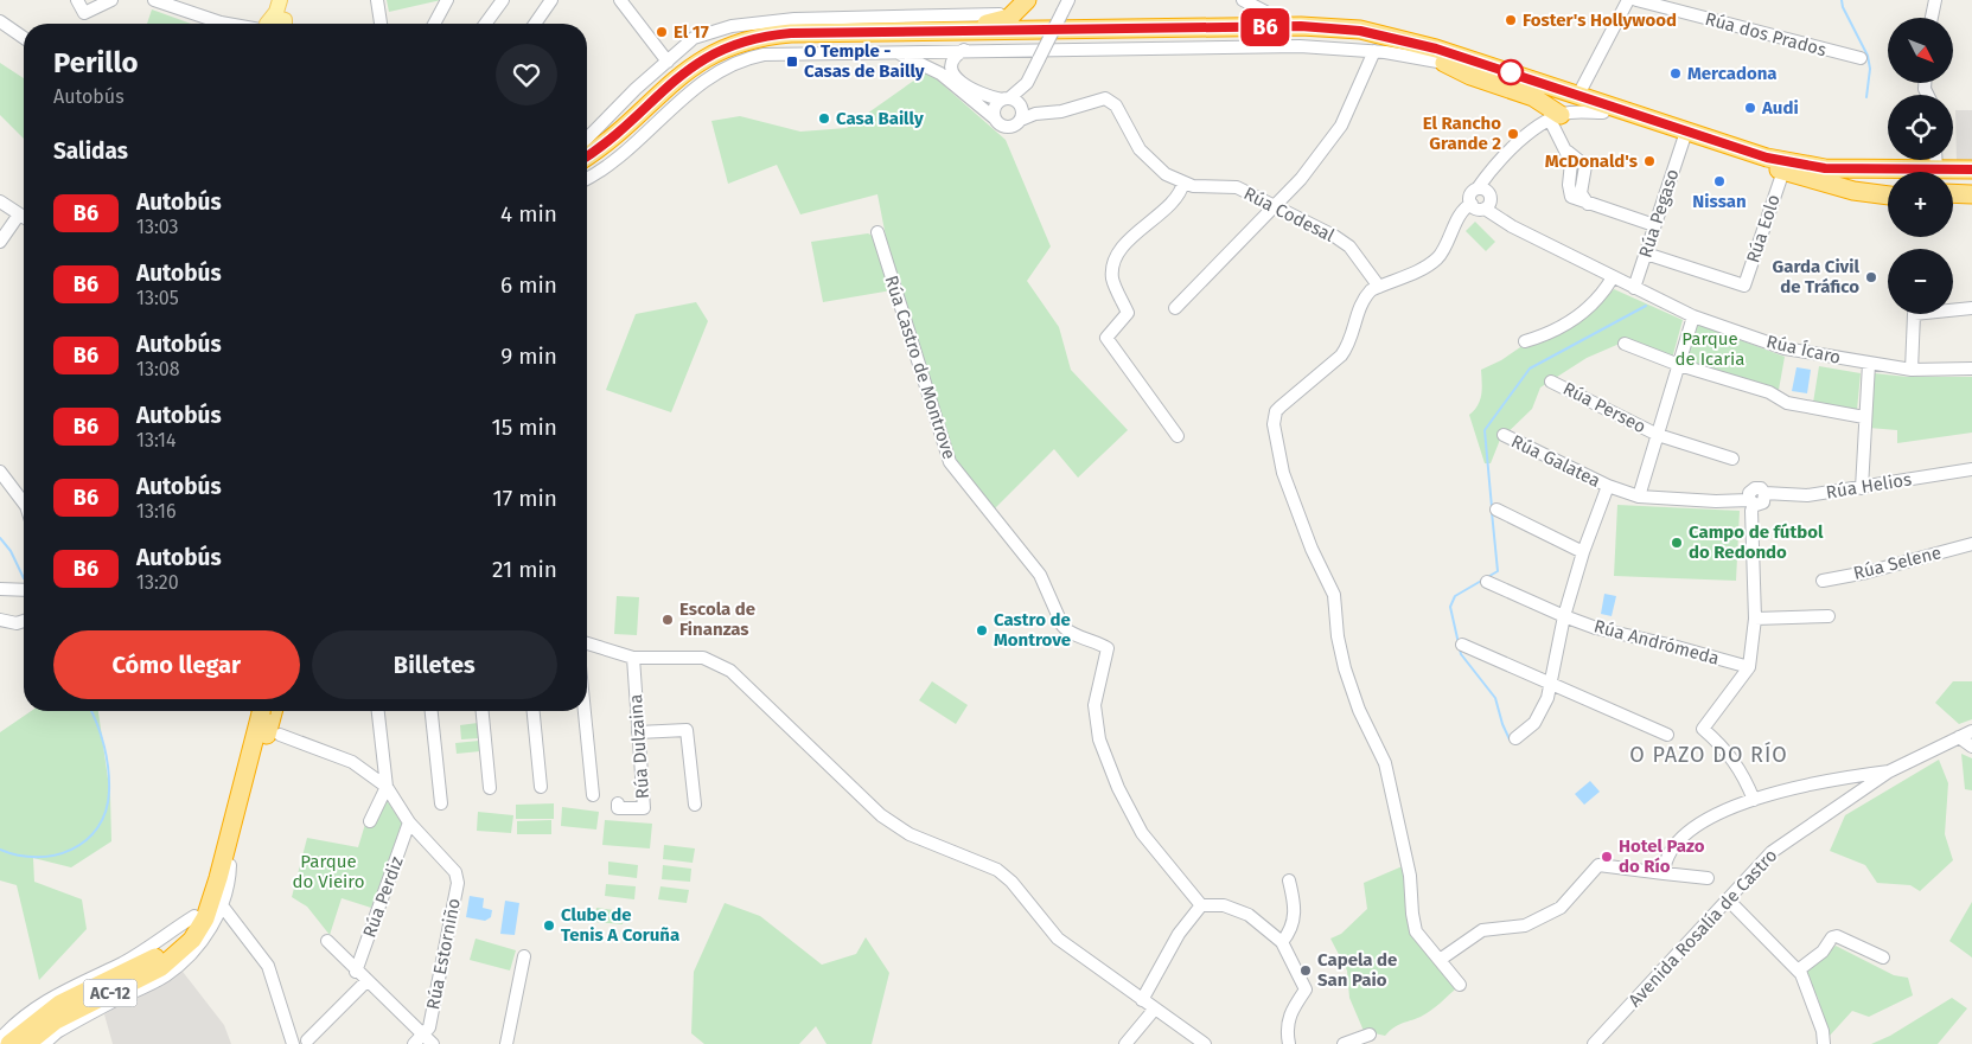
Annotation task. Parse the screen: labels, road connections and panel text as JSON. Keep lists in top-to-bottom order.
{
  "streets": {
    "highway": ["AC-12"],
    "street": [
      "Rúa dos Prados",
      "Rúa Pegaso",
      "Rúa Codesal",
      "Rúa Eolo",
      "Rúa Ícaro",
      "Rúa Castro de Montrove",
      "Rúa Perseo",
      "Rúa Galatea",
      "Rúa Helios",
      "Rúa Selene",
      "Rúa Andrómeda",
      "Rúa Dulzaina",
      "Rúa Perdiz",
      "Avenida Rosalía de Castro",
      "Rúa Estorniño"
    ]
  },
  "crossings": [
    ["Rúa Pegaso", "Rúa Eolo"],
    ["Rúa Pegaso", "Rúa Ícaro"],
    ["Rúa Ícaro", "Rúa Perseo"],
    ["Rúa Galatea", "Rúa Andrómeda"],
    ["Rúa Perdiz", "Rúa Estorniño"]
  ],
  "districts": ["O PAZO DO RÍO"],
  "parks": ["Parque de Icaria", "Parque do Vieiro"],
  "places": {
    "other": [
      "Foster's Hollywood",
      "El 17",
      "Mercadona",
      "Audi",
      "Casa Bailly",
      "El Rancho Grande 2",
      "McDonald's",
      "Nissan",
      "Garda Civil de Tráfico",
      "Campo de fútbol do Redondo",
      "Escola de Finanzas",
      "Castro de Montrove",
      "Hotel Pazo do Río",
      "Clube de Tenis A Coruña",
      "Capela de San Paio"
    ],
    "transit": ["O Temple - Casas de Bailly"]
  },
  "lines": ["bus line B6"],
  "north": "bottom right",
  "page": {
    "on_map": "B6",
    "map_buttons": ["+", "−"],
    "heading": [
      ["Perillo", "Autobús"],
      "Salidas"
    ],
    "list": [
      {
        "mark": "B6",
        "name": "Autobús",
        "note": "13:03",
        "value": "4 min"
      },
      {
        "mark": "B6",
        "name": "Autobús",
        "note": "13:05",
        "value": "6 min"
      },
      {
        "mark": "B6",
        "name": "Autobús",
        "note": "13:08",
        "value": "9 min"
      },
      {
        "mark": "B6",
        "name": "Autobús",
        "note": "13:14",
        "value": "15 min"
      },
      {
        "mark": "B6",
        "name": "Autobús",
        "note": "13:16",
        "value": "17 min"
      },
      {
        "mark": "B6",
        "name": "Autobús",
        "note": "13:20",
        "value": "21 min"
      }
    ],
    "buttons": ["Cómo llegar", "Billetes"]
  }
}
